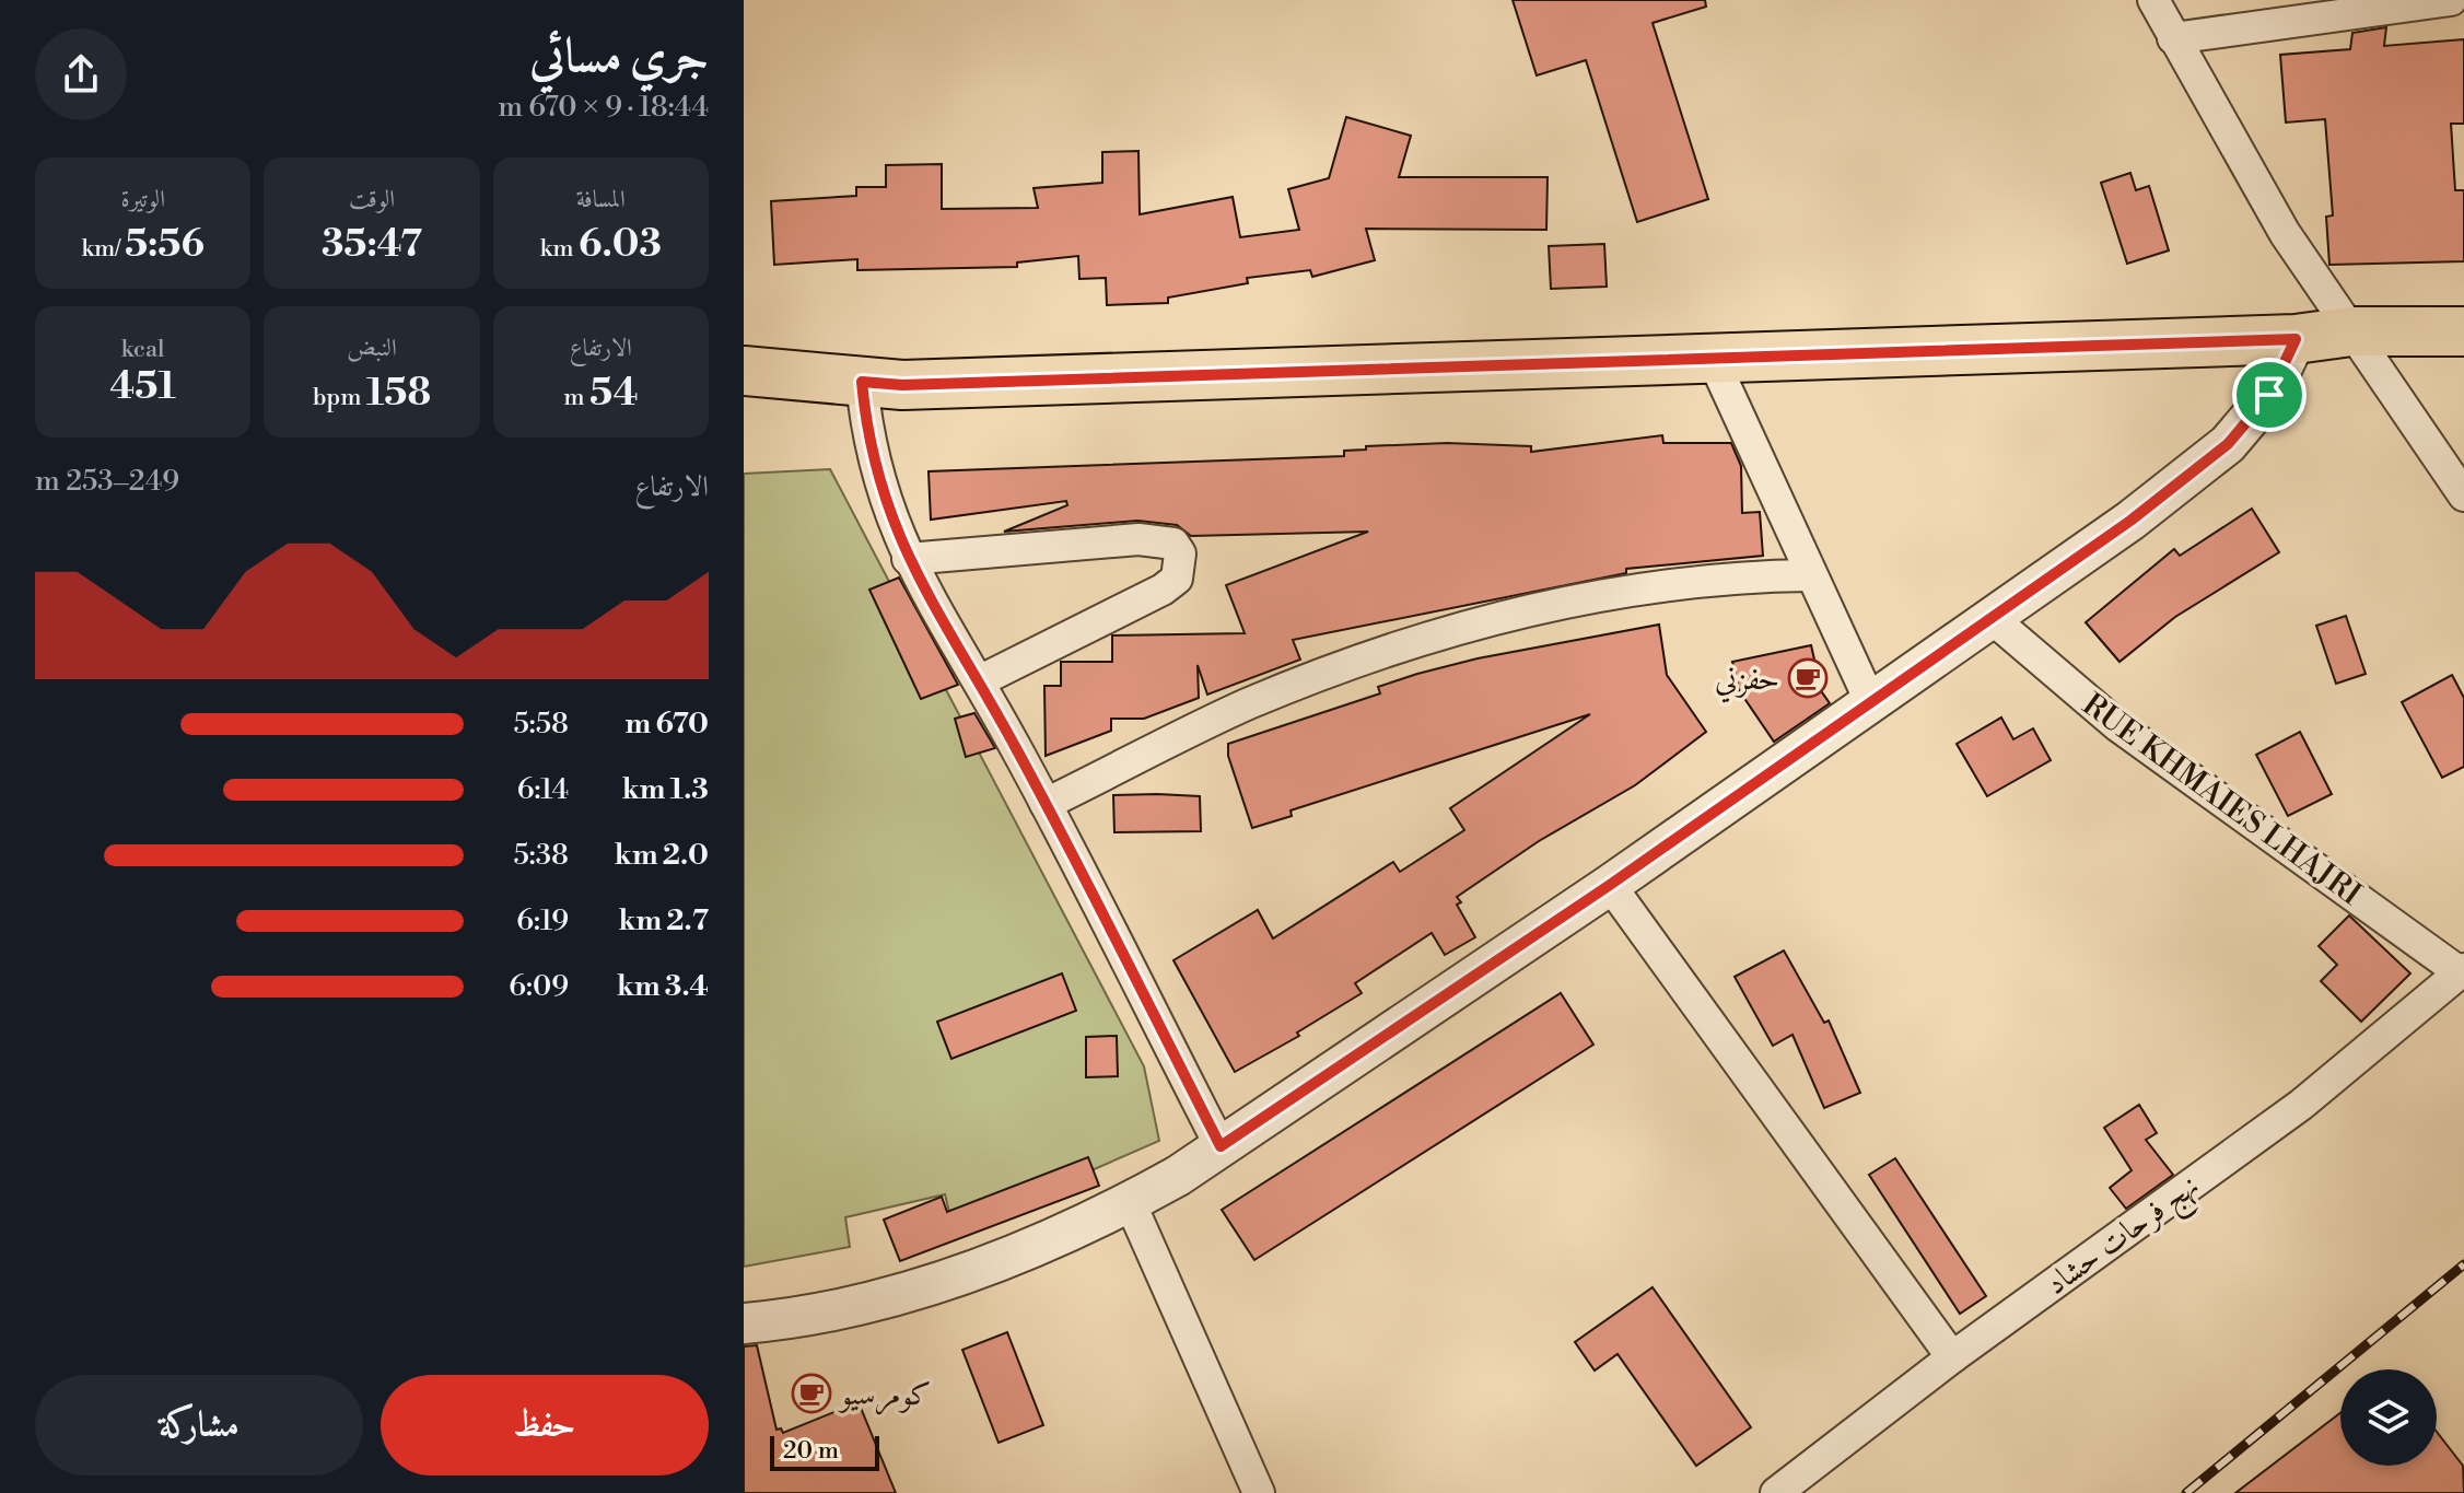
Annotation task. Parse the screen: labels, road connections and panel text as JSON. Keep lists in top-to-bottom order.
{
  "streets": {
    "street": ["RUE KHMAIES LHAJRI", "نهج فرحات حشاد"]
  },
  "crossings": [
    ["RUE KHMAIES LHAJRI", "نهج فرحات حشاد"]
  ],
  "places": {
    "cafe": ["حفزني", "كومرسيو"]
  },
  "scale_bar": "20 m",
  "page": {
    "heading": ["جري مسائي", "18:44 · 9 × 670 m"],
    "stats": [
      ["المسافة", "6.03 km"],
      ["الوقت", "35:47"],
      ["الوتيرة", "5:56 /km"],
      ["الارتفاع", "54 m"],
      ["النبض", "158 bpm"],
      ["kcal", "451"]
    ],
    "chart": ["الارتفاع", "249–253 m"],
    "list": [
      {
        "name": "670 m",
        "note": "5:58"
      },
      {
        "name": "1.3 km",
        "note": "6:14"
      },
      {
        "name": "2.0 km",
        "note": "5:38"
      },
      {
        "name": "2.7 km",
        "note": "6:19"
      },
      {
        "name": "3.4 km",
        "note": "6:09"
      }
    ],
    "buttons": ["حفظ", "مشاركة"],
    "scale": "20 m"
  }
}
